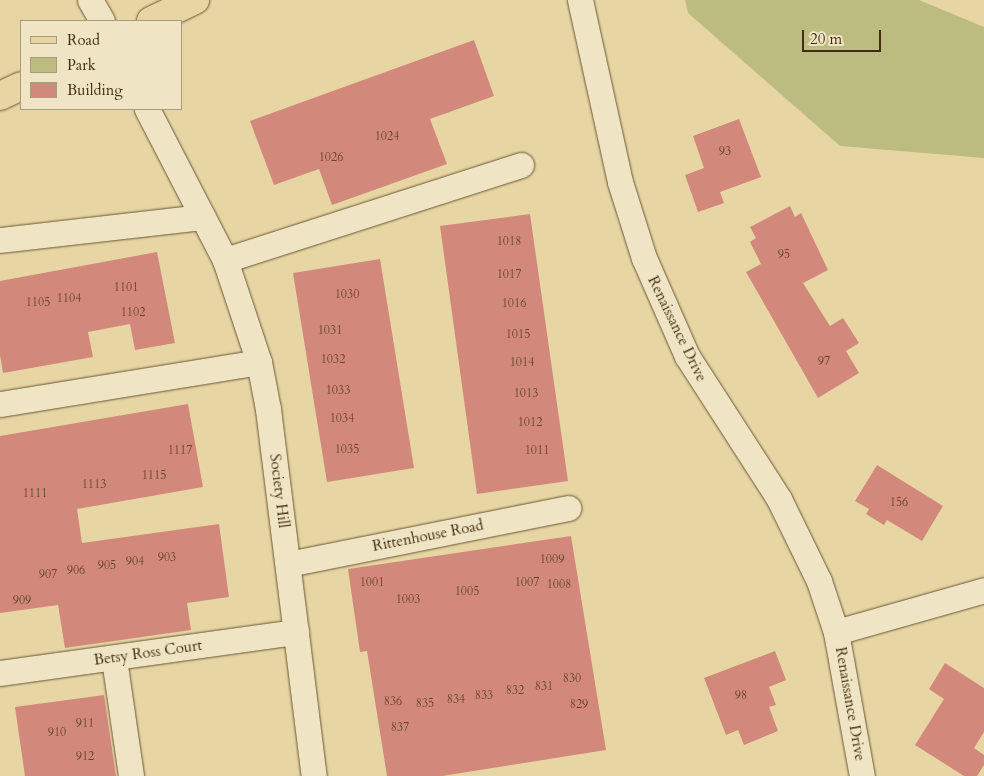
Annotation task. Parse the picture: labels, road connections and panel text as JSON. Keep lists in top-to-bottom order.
{
  "streets": {
    "street": [
      "Renaissance Drive",
      "Society Hill",
      "Rittenhouse Road",
      "Betsy Ross Court"
    ]
  },
  "crossings": [
    ["Society Hill", "Rittenhouse Road"],
    ["Society Hill", "Betsy Ross Court"]
  ],
  "house_numbers": [
    "1024",
    "93",
    "1026",
    "1018",
    "95",
    "1017",
    "1101",
    "1030",
    "1104",
    "1105",
    "1016",
    "1102",
    "1031",
    "1015",
    "1032",
    "97",
    "1014",
    "1033",
    "1013",
    "1034",
    "1012",
    "1035",
    "1117",
    "1011",
    "1115",
    "1113",
    "1111",
    "156",
    "903",
    "1009",
    "904",
    "905",
    "906",
    "907",
    "1001",
    "1007",
    "1008",
    "1005",
    "1003",
    "909",
    "830",
    "831",
    "832",
    "833",
    "98",
    "834",
    "836",
    "835",
    "829",
    "911",
    "837",
    "910",
    "912"
  ],
  "legend": ["Road", "Park", "Building"],
  "scale_bar": "20 m"
}
